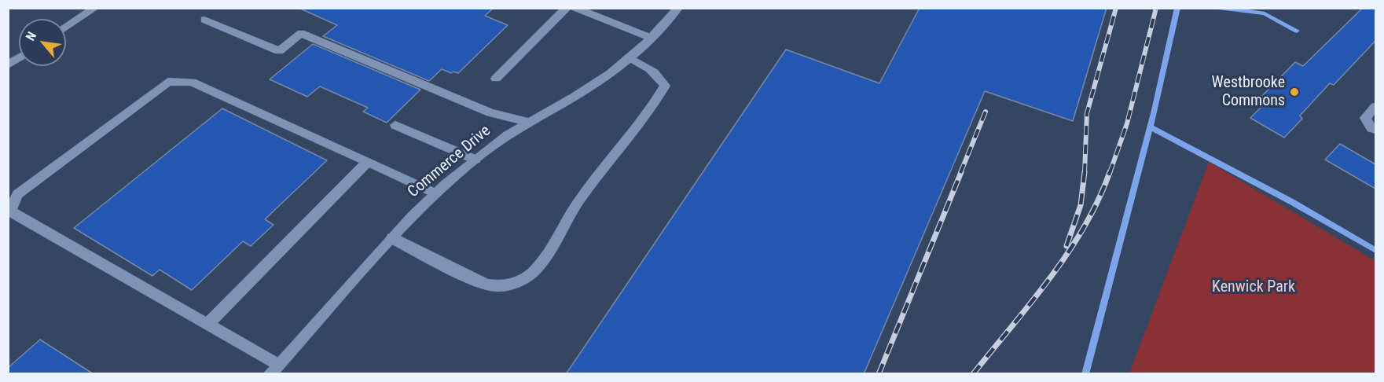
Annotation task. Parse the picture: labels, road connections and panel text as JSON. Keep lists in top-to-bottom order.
{
  "streets": {
    "street": ["Commerce Drive"]
  },
  "parks": ["Kenwick Park"],
  "places": ["Westbrooke Commons"],
  "north": "top left"
}
